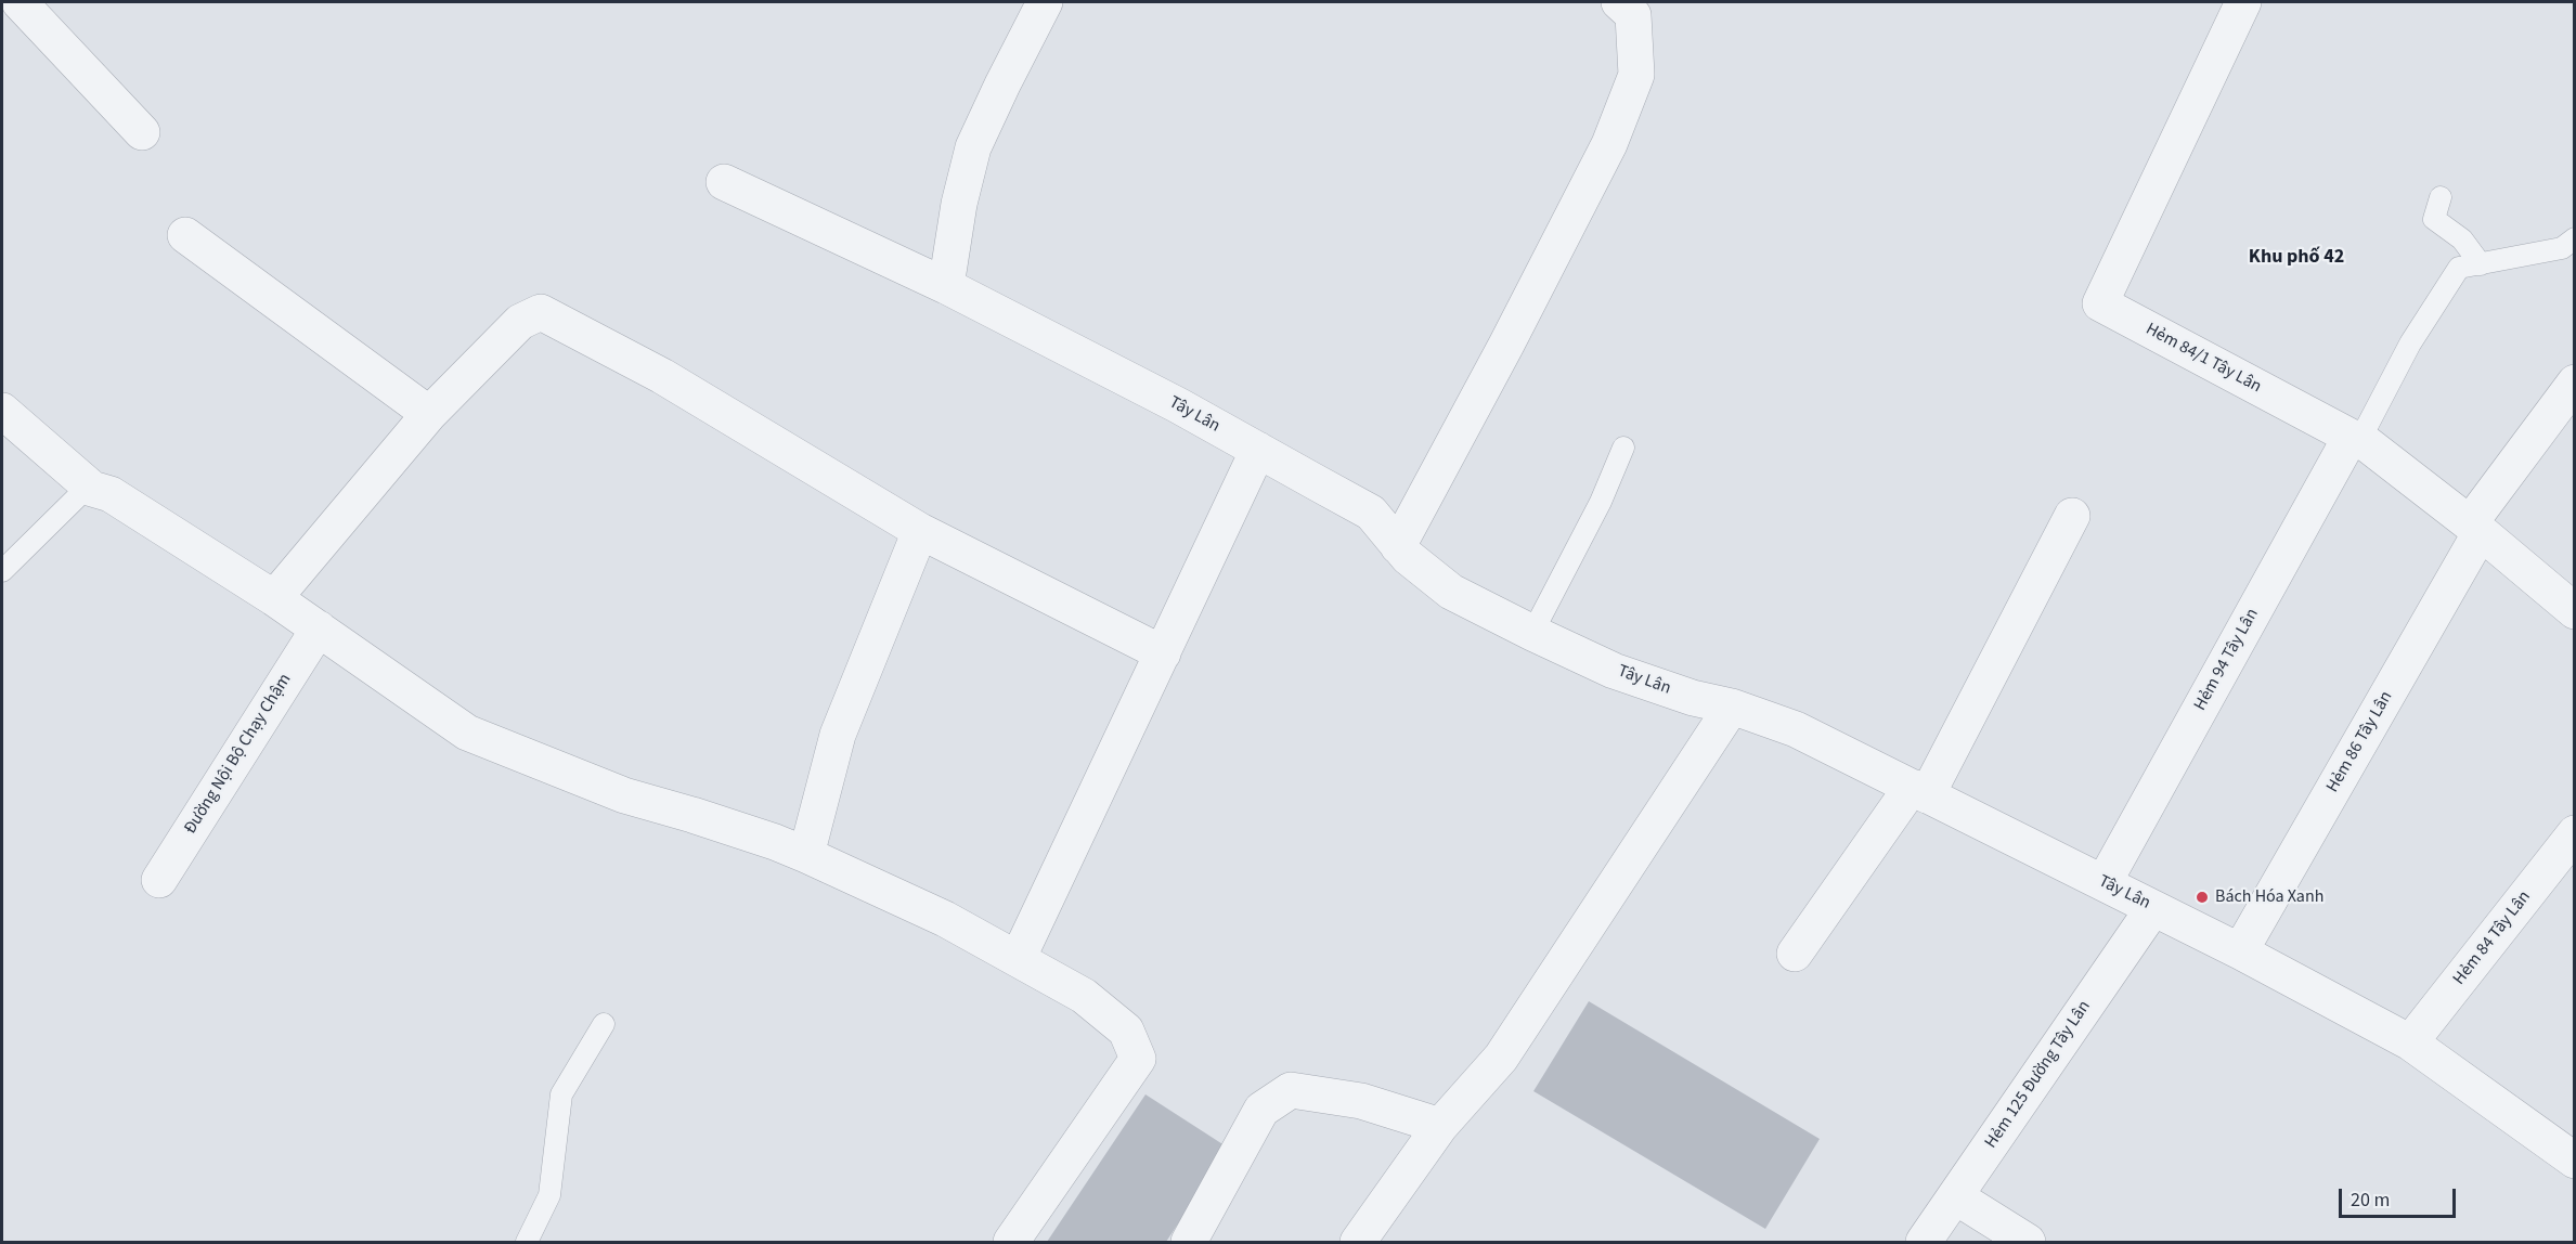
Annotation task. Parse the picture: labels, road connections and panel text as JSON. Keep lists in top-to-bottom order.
{
  "streets": {
    "street": [
      "Hẻm 84/1 Tây Lân",
      "Tây Lân",
      "Hẻm 94 Tây Lân",
      "Hẻm 86 Tây Lân",
      "Đường Nội Bộ Chạy Chậm",
      "Hẻm 84 Tây Lân",
      "Hẻm 125 Đường Tây Lân"
    ]
  },
  "crossings": [
    ["Hẻm 84/1 Tây Lân", "Hẻm 94 Tây Lân"],
    ["Hẻm 84/1 Tây Lân", "Hẻm 86 Tây Lân"],
    ["Tây Lân", "Hẻm 94 Tây Lân"],
    ["Tây Lân", "Hẻm 86 Tây Lân"],
    ["Tây Lân", "Hẻm 84 Tây Lân"],
    ["Tây Lân", "Hẻm 125 Đường Tây Lân"]
  ],
  "districts": ["Khu phố 42"],
  "places": ["Bách Hóa Xanh"],
  "scale_bar": "20 m"
}
